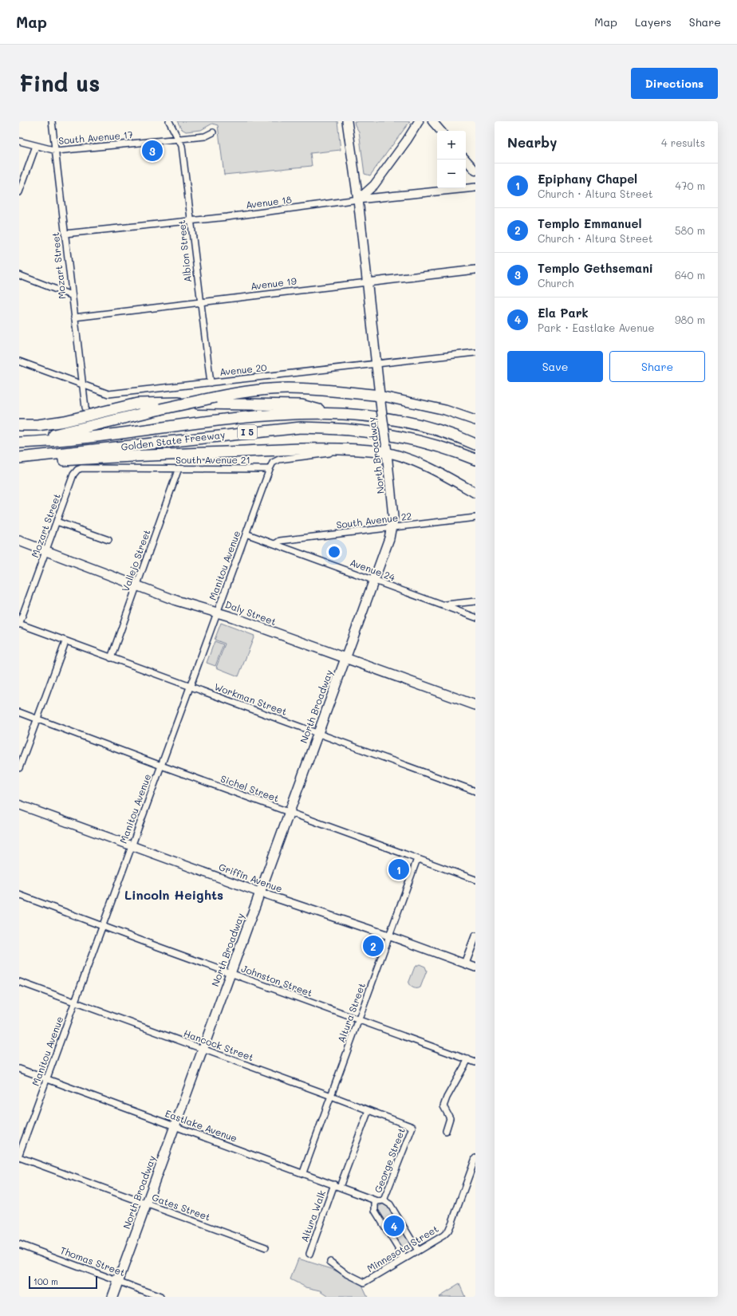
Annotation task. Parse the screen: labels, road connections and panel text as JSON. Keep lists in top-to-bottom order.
{
  "streets": {
    "highway": ["I 5", "Golden State Freeway"],
    "main road": ["North Broadway", "Daly Street", "Griffin Avenue"],
    "street": [
      "South Avenue 17",
      "Avenue 18",
      "Albion Street",
      "Mozart Street",
      "Avenue 19",
      "Avenue 20",
      "South Avenue 21",
      "South Avenue 22",
      "Vallejo Street",
      "Manitou Avenue",
      "Avenue 24",
      "Workman Street",
      "Sichel Street",
      "Johnston Street",
      "Altura Street",
      "Hancock Street",
      "Eastlake Avenue",
      "George Street",
      "Gates Street",
      "Altura Walk",
      "Minnesota Street",
      "Thomas Street"
    ]
  },
  "crossings": [
    ["South Avenue 17", "Albion Street"],
    ["South Avenue 17", "Mozart Street"],
    ["Avenue 18", "Albion Street"],
    ["Avenue 18", "Mozart Street"],
    ["Avenue 18", "North Broadway"],
    ["Albion Street", "Avenue 19"],
    ["Albion Street", "Avenue 20"],
    ["Mozart Street", "Avenue 19"],
    ["Mozart Street", "Avenue 20"],
    ["Mozart Street", "South Avenue 21"],
    ["Mozart Street", "Daly Street"],
    ["Mozart Street", "Workman Street"],
    ["Avenue 19", "North Broadway"],
    ["Avenue 20", "North Broadway"],
    ["North Broadway", "South Avenue 22"],
    ["North Broadway", "Avenue 24"],
    ["North Broadway", "Daly Street"],
    ["North Broadway", "Workman Street"],
    ["North Broadway", "Sichel Street"],
    ["North Broadway", "Griffin Avenue"],
    ["North Broadway", "Johnston Street"],
    ["North Broadway", "Hancock Street"],
    ["North Broadway", "Eastlake Avenue"],
    ["North Broadway", "Gates Street"],
    ["North Broadway", "Thomas Street"],
    ["South Avenue 21", "Vallejo Street"],
    ["South Avenue 21", "Manitou Avenue"],
    ["South Avenue 22", "Avenue 24"],
    ["Vallejo Street", "Daly Street"],
    ["Vallejo Street", "Workman Street"],
    ["Manitou Avenue", "Avenue 24"],
    ["Manitou Avenue", "Daly Street"],
    ["Manitou Avenue", "Workman Street"],
    ["Manitou Avenue", "Sichel Street"],
    ["Manitou Avenue", "Griffin Avenue"],
    ["Manitou Avenue", "Johnston Street"],
    ["Manitou Avenue", "Hancock Street"],
    ["Manitou Avenue", "Eastlake Avenue"],
    ["Sichel Street", "Altura Street"],
    ["Griffin Avenue", "Altura Street"],
    ["Johnston Street", "Altura Street"],
    ["Altura Street", "Hancock Street"],
    ["Altura Street", "Eastlake Avenue"],
    ["Hancock Street", "George Street"],
    ["Hancock Street", "Altura Walk"],
    ["Eastlake Avenue", "George Street"],
    ["Eastlake Avenue", "Altura Walk"]
  ],
  "districts": ["Lincoln Heights"],
  "scale_bar": "100 m",
  "page": {
    "header": "Map",
    "nav": ["Map", "Layers", "Share"],
    "buttons": [
      "Directions",
      ["Save", "Share"]
    ],
    "title": "Find us",
    "heading": ["Nearby", "4 results"],
    "map_buttons": ["+", "−"],
    "pins": [
      "3",
      "1",
      "2",
      "4"
    ],
    "list": [
      {
        "mark": "1",
        "name": "Epiphany Chapel",
        "note": "Church · Altura Street",
        "value": "470 m"
      },
      {
        "mark": "2",
        "name": "Templo Emmanuel",
        "note": "Church · Altura Street",
        "value": "580 m"
      },
      {
        "mark": "3",
        "name": "Templo Gethsemani",
        "note": "Church",
        "value": "640 m"
      },
      {
        "mark": "4",
        "name": "Ela Park",
        "note": "Park · Eastlake Avenue",
        "value": "980 m"
      }
    ],
    "scale": "100 m"
  }
}
